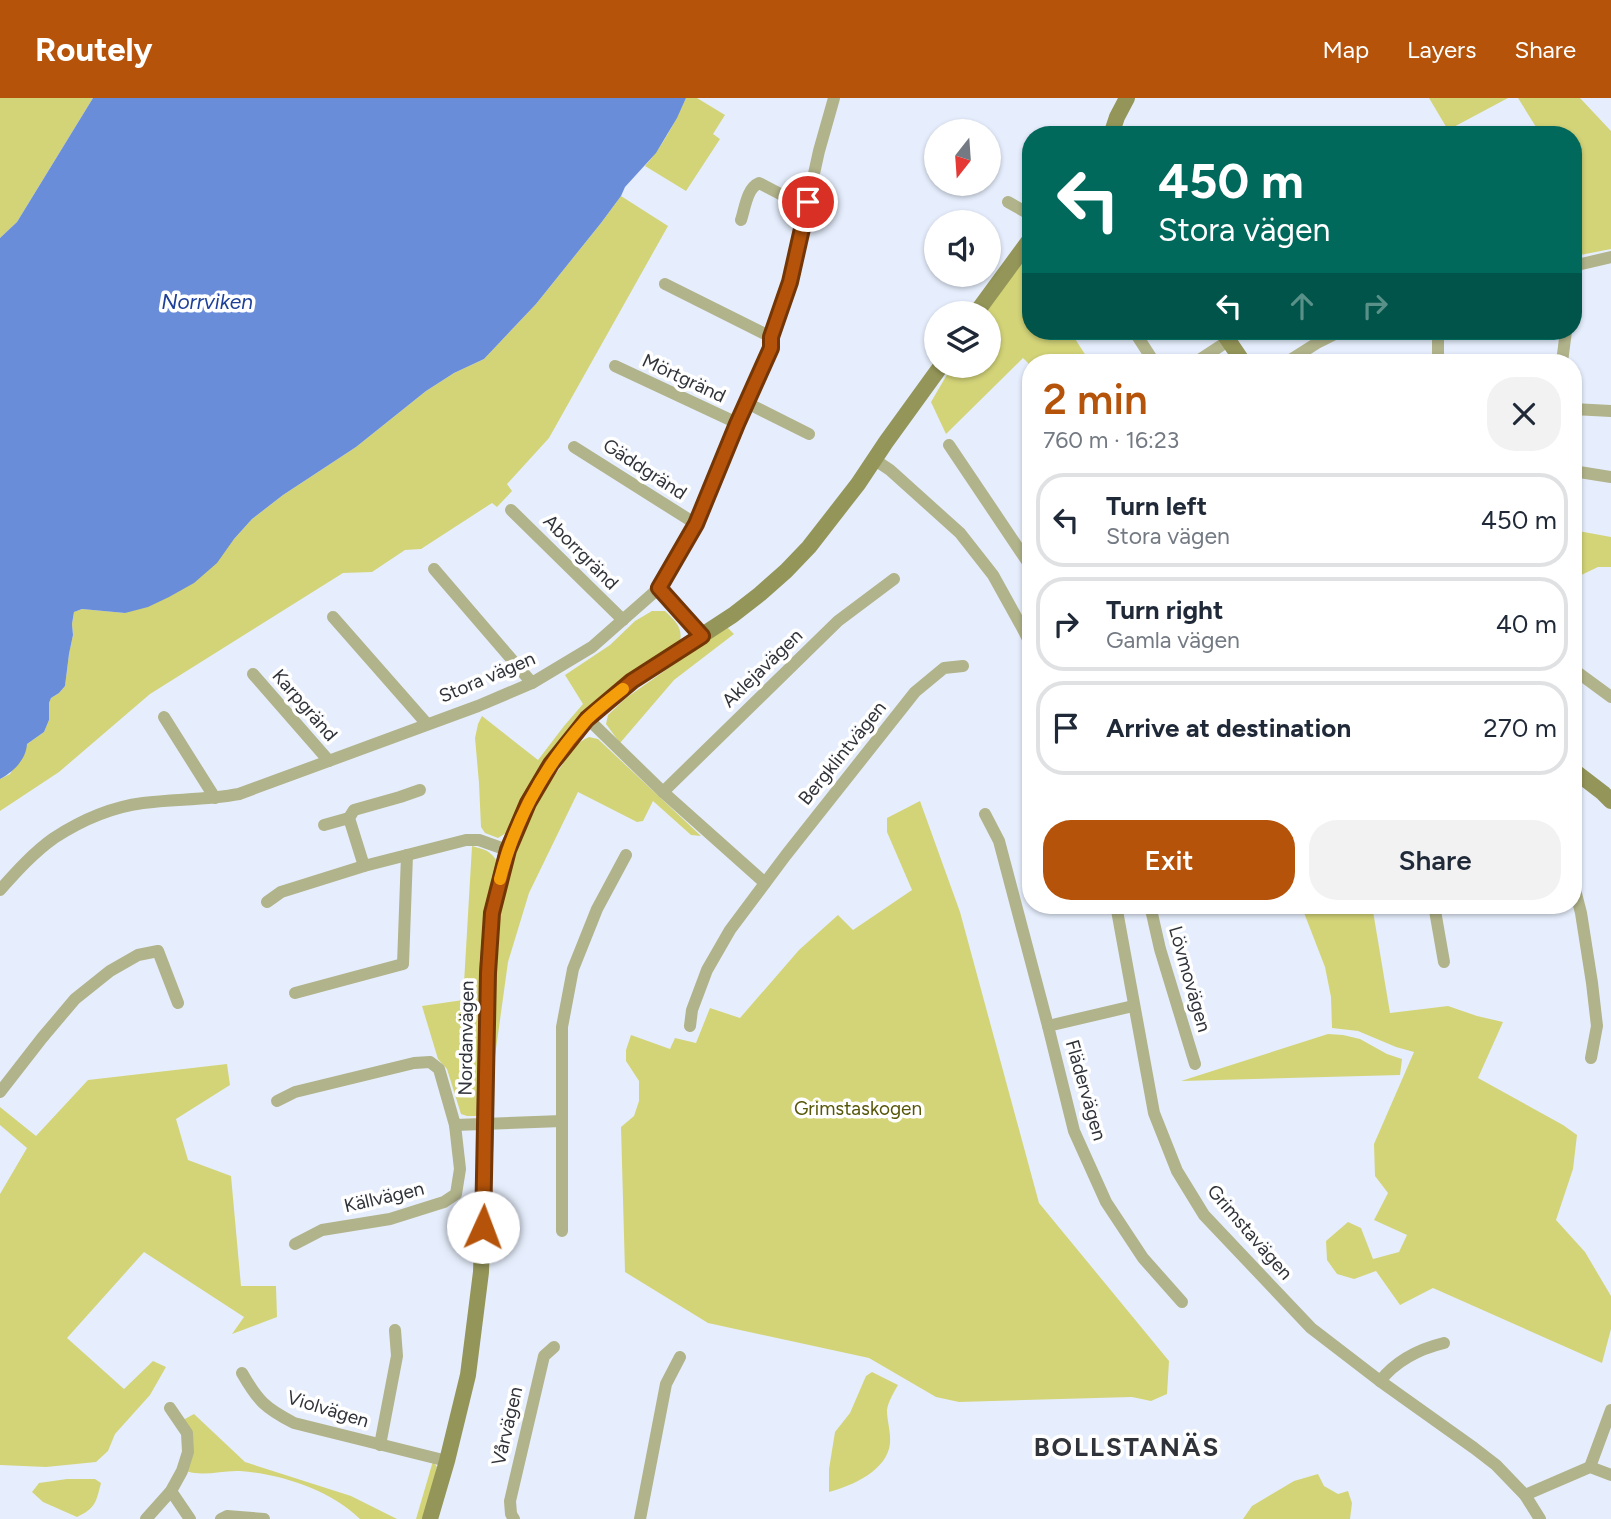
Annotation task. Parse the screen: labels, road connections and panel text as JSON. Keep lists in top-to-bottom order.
{
  "streets": {
    "street": [
      "Mörtgränd",
      "Gäddgränd",
      "Aborrgränd",
      "Aklejavägen",
      "Stora vägen",
      "Karpgränd",
      "Bergklintvägen",
      "Lövmovägen",
      "Nordanvägen",
      "Flädervägen",
      "Källvägen",
      "Grimstavägen",
      "Violvägen",
      "Vårvägen"
    ]
  },
  "crossings": [
    ["Mörtgränd", "Stora vägen"],
    ["Gäddgränd", "Stora vägen"],
    ["Aborrgränd", "Stora vägen"],
    ["Stora vägen", "Karpgränd"],
    ["Nordanvägen", "Violvägen"],
    ["Flädervägen", "Grimstavägen"]
  ],
  "districts": ["BOLLSTANÄS"],
  "water": ["Norrviken"],
  "parks": ["Grimstaskogen"],
  "north": "bottom",
  "page": {
    "header": "Routely",
    "nav": ["Map", "Layers", "Share"],
    "turn": ["450 m", "Stora vägen"],
    "heading": ["2 min", "760 m · 16:23"],
    "list": [
      {
        "name": "Turn left",
        "note": "Stora vägen",
        "value": "450 m"
      },
      {
        "name": "Turn right",
        "note": "Gamla vägen",
        "value": "40 m"
      },
      {
        "name": "Arrive at destination",
        "value": "270 m"
      }
    ],
    "buttons": ["Exit", "Share"]
  }
}
